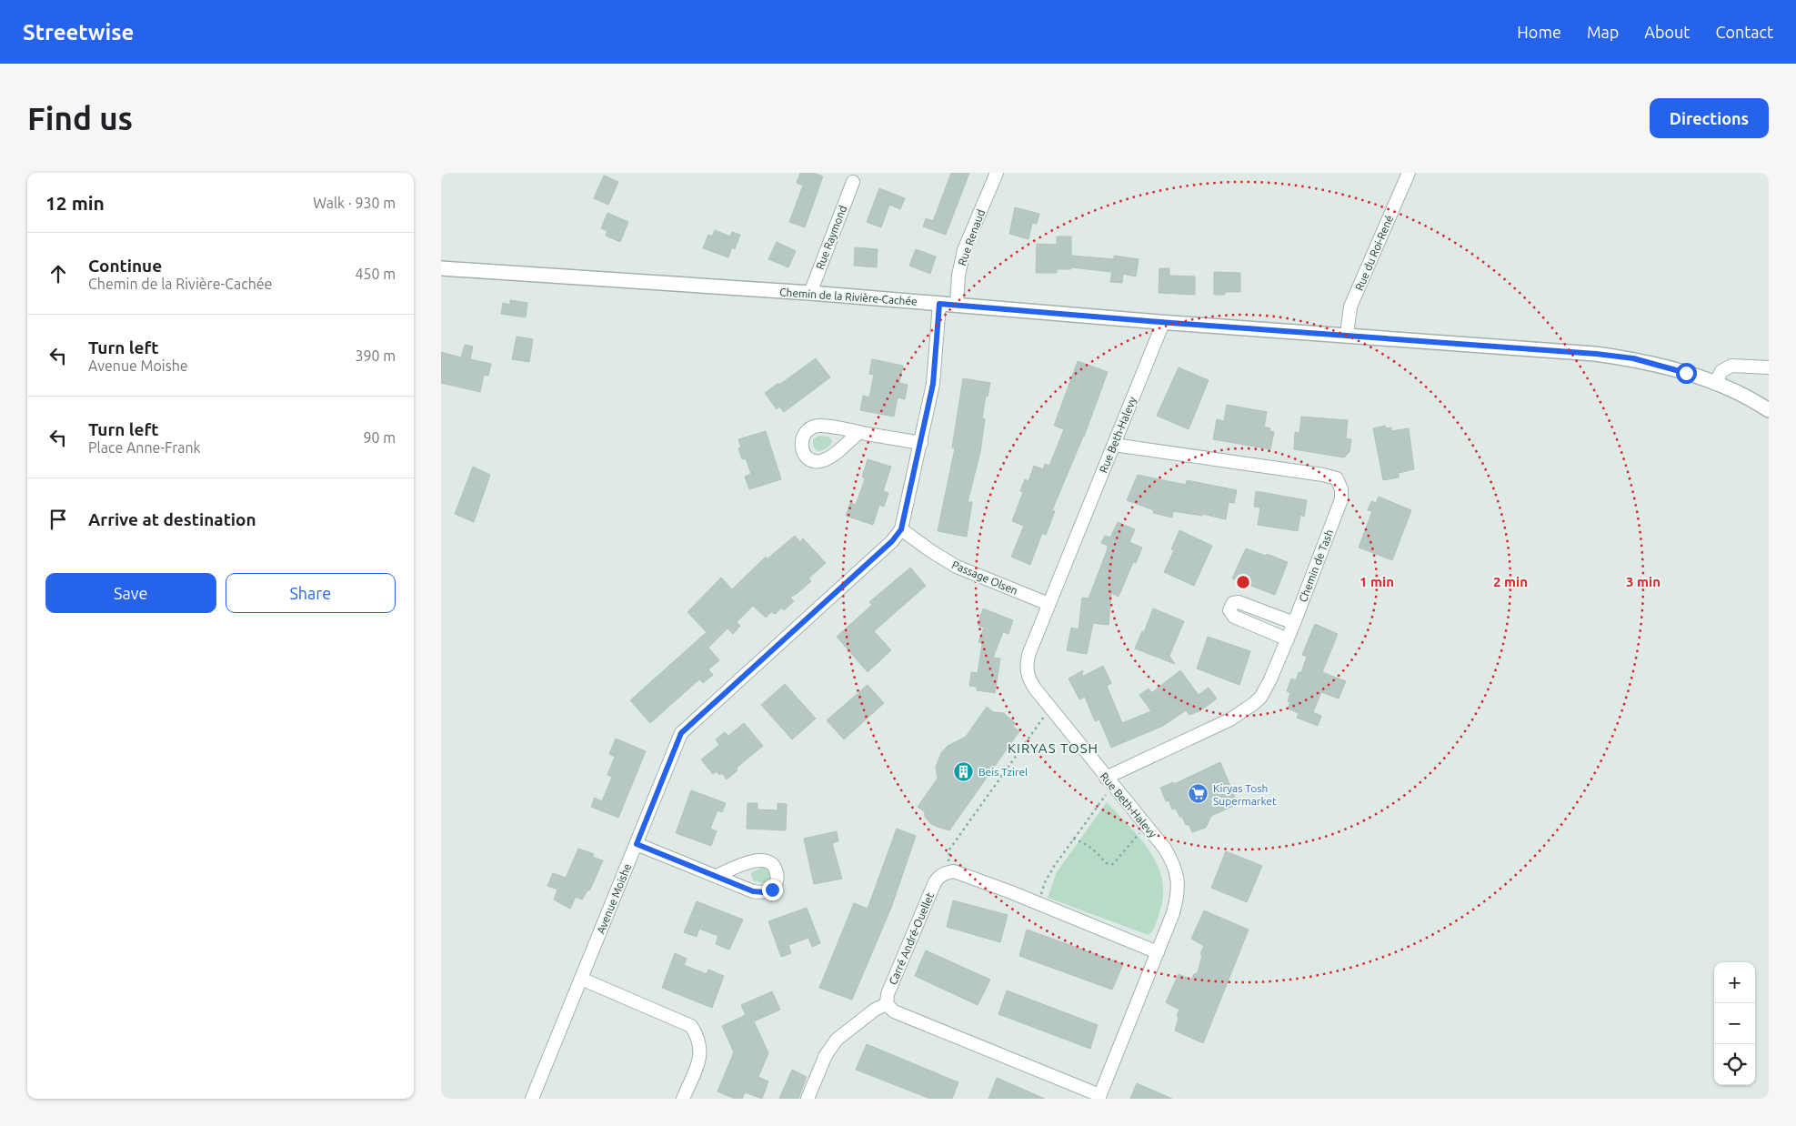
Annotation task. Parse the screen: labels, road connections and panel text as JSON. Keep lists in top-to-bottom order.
{
  "streets": {
    "street": [
      "Rue Raymond",
      "Rue Renaud",
      "Rue du Roi-René",
      "Chemin de la Rivière-Cachée",
      "Rue Beth-Halevy",
      "Chemin de Tash",
      "Passage Olsen",
      "Avenue Moishe",
      "Carré André-Ouellet"
    ]
  },
  "crossings": [
    ["Rue Raymond", "Chemin de la Rivière-Cachée"],
    ["Rue Renaud", "Chemin de la Rivière-Cachée"],
    ["Rue du Roi-René", "Chemin de la Rivière-Cachée"],
    ["Chemin de la Rivière-Cachée", "Rue Beth-Halevy"],
    ["Chemin de la Rivière-Cachée", "Avenue Moishe"],
    ["Rue Beth-Halevy", "Chemin de Tash"],
    ["Rue Beth-Halevy", "Passage Olsen"],
    ["Rue Beth-Halevy", "Carré André-Ouellet"],
    ["Passage Olsen", "Avenue Moishe"]
  ],
  "districts": ["KIRYAS TOSH"],
  "places": {
    "building": ["Beis Tzirel"],
    "supermarket": ["Kiryas Tosh Supermarket"]
  },
  "page": {
    "header": "Streetwise",
    "nav": [
      "Home",
      "Map",
      "About",
      "Contact"
    ],
    "buttons": [
      "Directions",
      ["Save", "Share"]
    ],
    "title": "Find us",
    "heading": ["12 min", "Walk · 930 m"],
    "list": [
      ["Continue", "Chemin de la Rivière-Cachée", "450 m"],
      ["Turn left", "Avenue Moishe", "390 m"],
      ["Turn left", "Place Anne-Frank", "90 m"],
      "Arrive at destination"
    ],
    "map_buttons": ["+", "−"]
  },
  "rings": ["1 min", "2 min", "3 min"]
}
